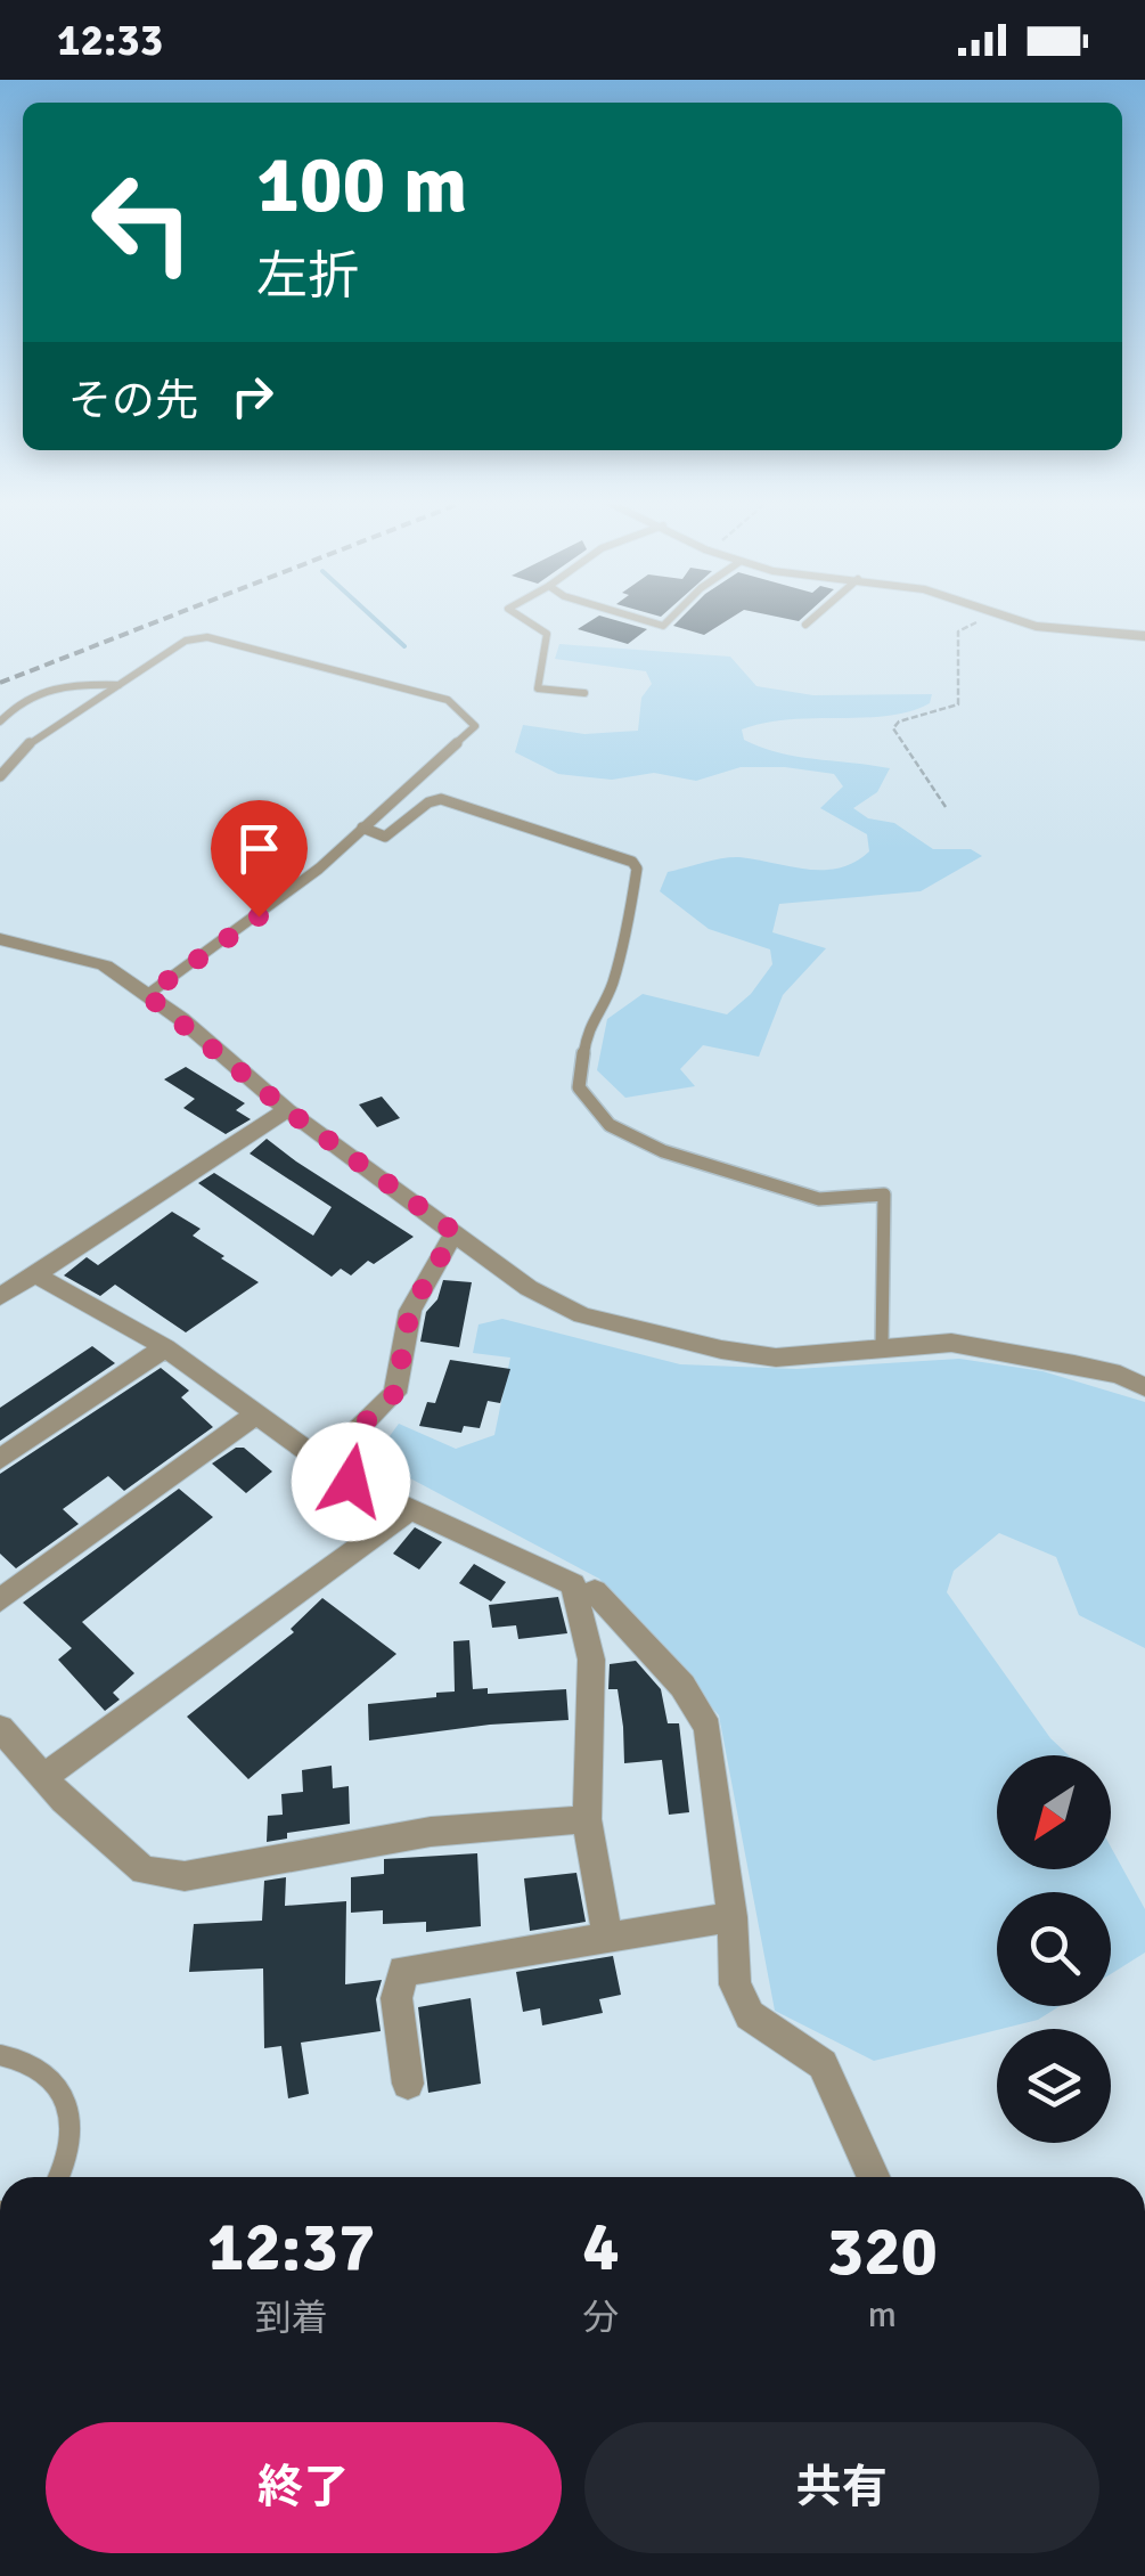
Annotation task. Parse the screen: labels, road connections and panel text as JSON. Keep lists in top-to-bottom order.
{
  "north": "bottom left",
  "page": {
    "status": "12:33",
    "turn": ["100 m", "左折"],
    "then": "その先",
    "eta": [
      "12:37",
      "到着",
      "4",
      "分",
      "320",
      "m"
    ],
    "buttons": ["終了", "共有"]
  }
}
